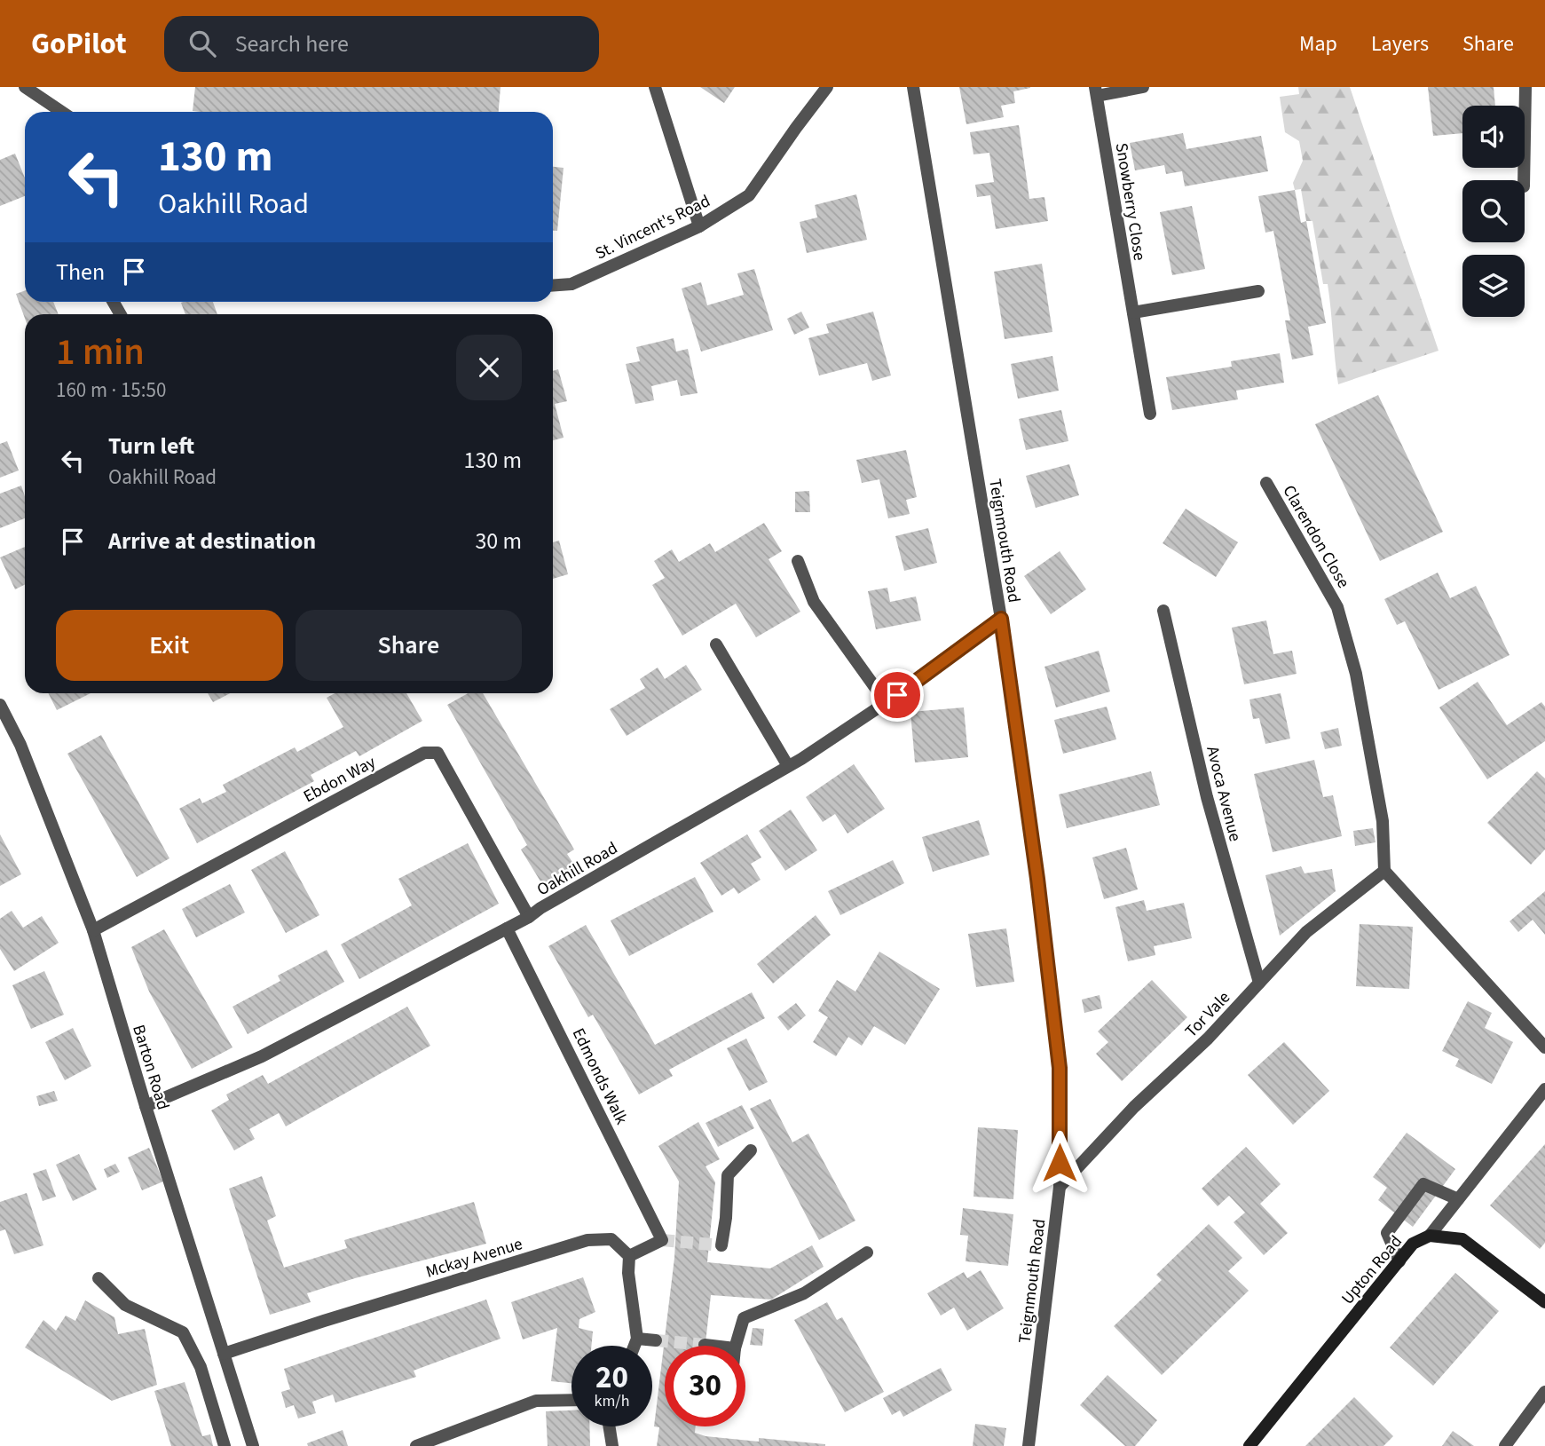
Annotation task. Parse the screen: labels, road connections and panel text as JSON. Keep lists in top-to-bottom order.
{
  "streets": {
    "street": [
      "Snowberry Close",
      "St. Vincent's Road",
      "Clarendon Close",
      "Teignmouth Road",
      "Ebdon Way",
      "Avoca Avenue",
      "Oakhill Road",
      "Tor Vale",
      "Barton Road",
      "Edmonds Walk",
      "Mckay Avenue",
      "Upton Road"
    ]
  },
  "crossings": [
    ["Clarendon Close", "Tor Vale"],
    ["Teignmouth Road", "Oakhill Road"],
    ["Teignmouth Road", "Tor Vale"],
    ["Ebdon Way", "Oakhill Road"],
    ["Ebdon Way", "Barton Road"],
    ["Avoca Avenue", "Tor Vale"],
    ["Oakhill Road", "Barton Road"],
    ["Oakhill Road", "Edmonds Walk"],
    ["Barton Road", "Mckay Avenue"],
    ["Edmonds Walk", "Mckay Avenue"]
  ],
  "page": {
    "header": "GoPilot",
    "search": "Search here",
    "nav": ["Map", "Layers", "Share"],
    "turn": ["130 m", "Oakhill Road"],
    "then": "Then",
    "heading": ["1 min", "160 m · 15:50"],
    "list": [
      {
        "name": "Turn left",
        "note": "Oakhill Road",
        "value": "130 m"
      },
      {
        "name": "Arrive at destination",
        "value": "30 m"
      }
    ],
    "buttons": ["Exit", "Share"],
    "speed": "20 km/h",
    "limit": "30"
  }
}
